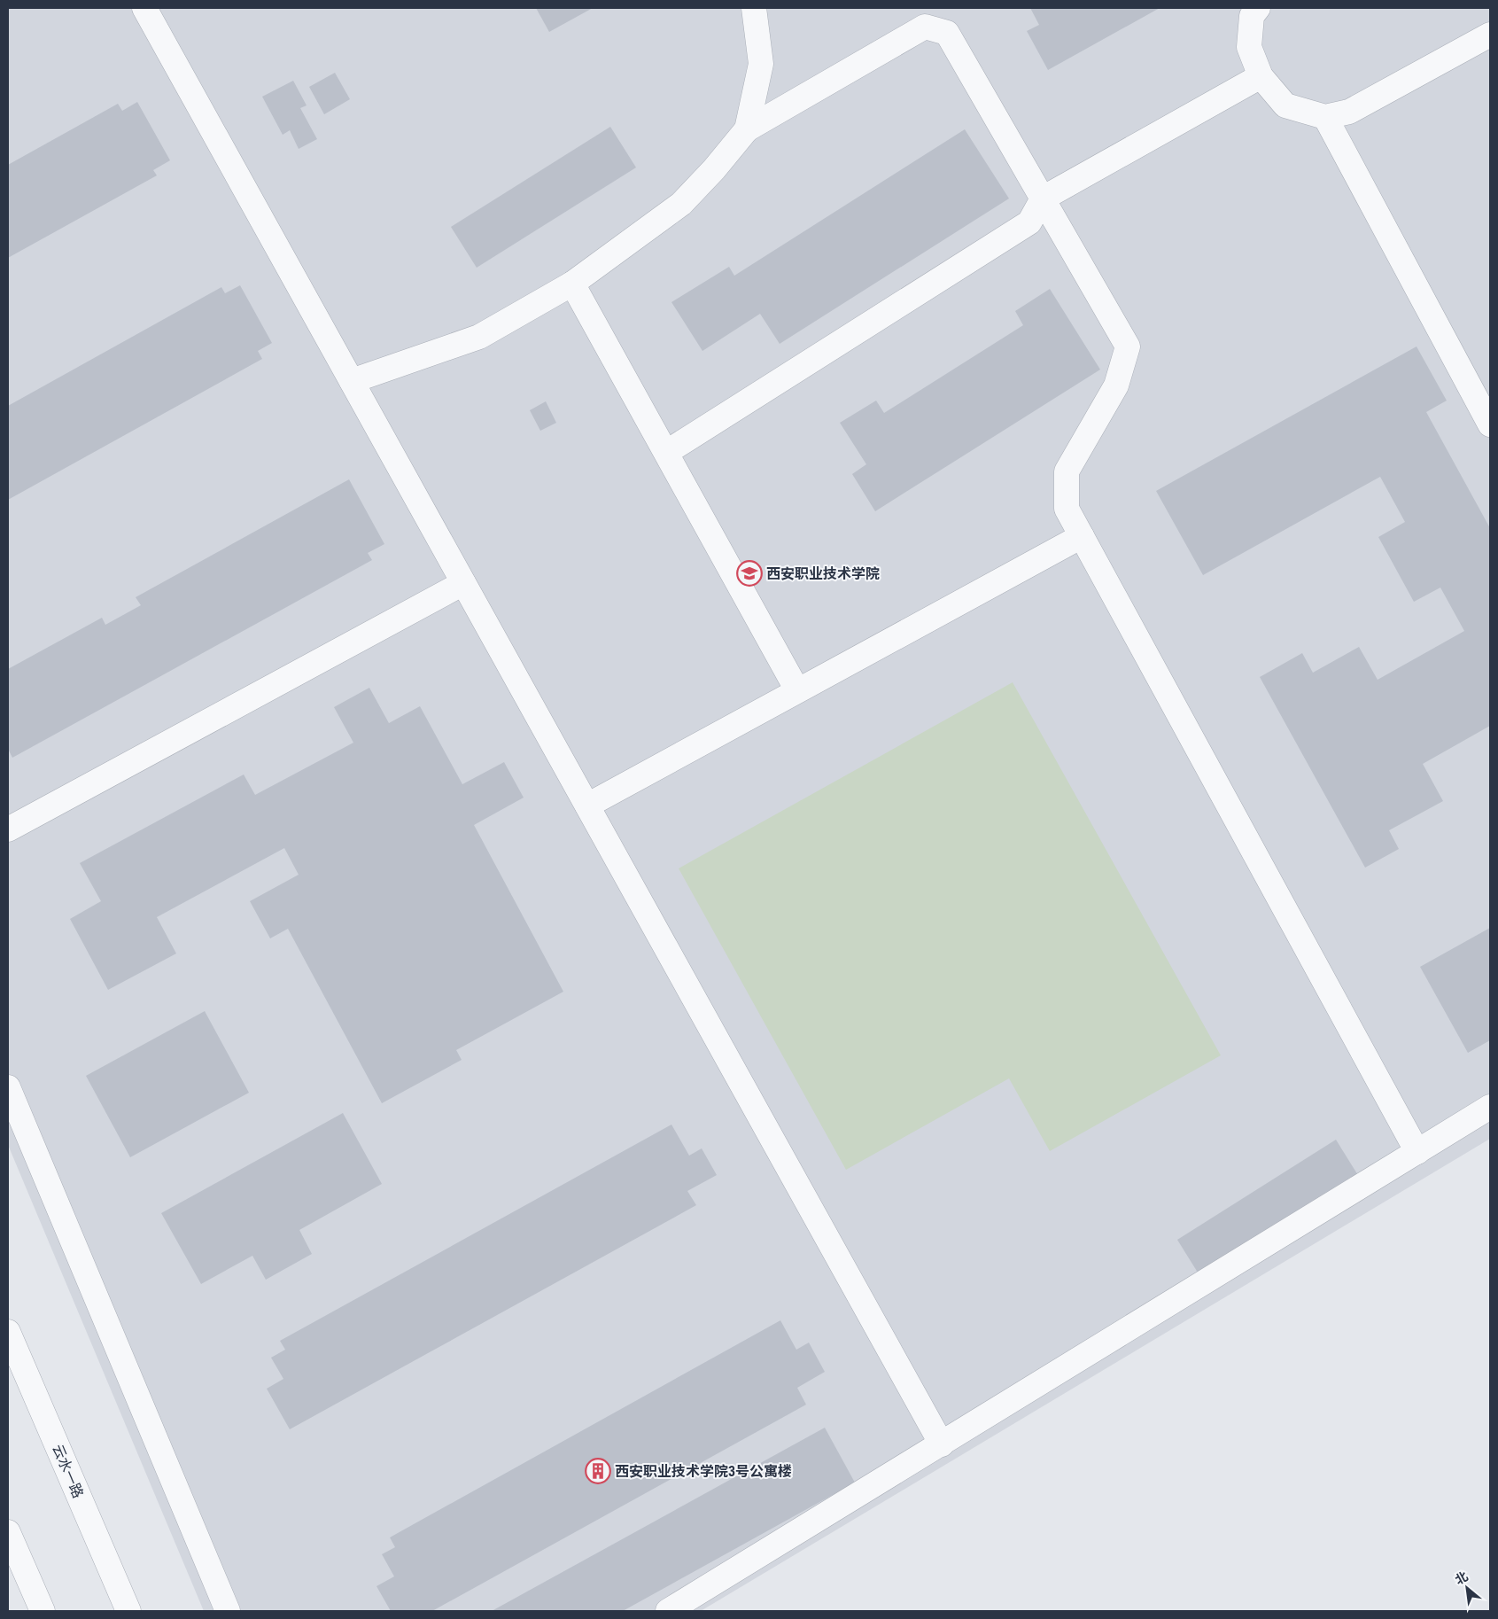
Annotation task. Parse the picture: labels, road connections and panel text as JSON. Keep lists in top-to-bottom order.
{
  "streets": {
    "street": ["云水一路"]
  },
  "places": {
    "school or university": ["西安职业技术学院"],
    "building": ["西安职业技术学院3号公寓楼"]
  },
  "north": "top left"
}
